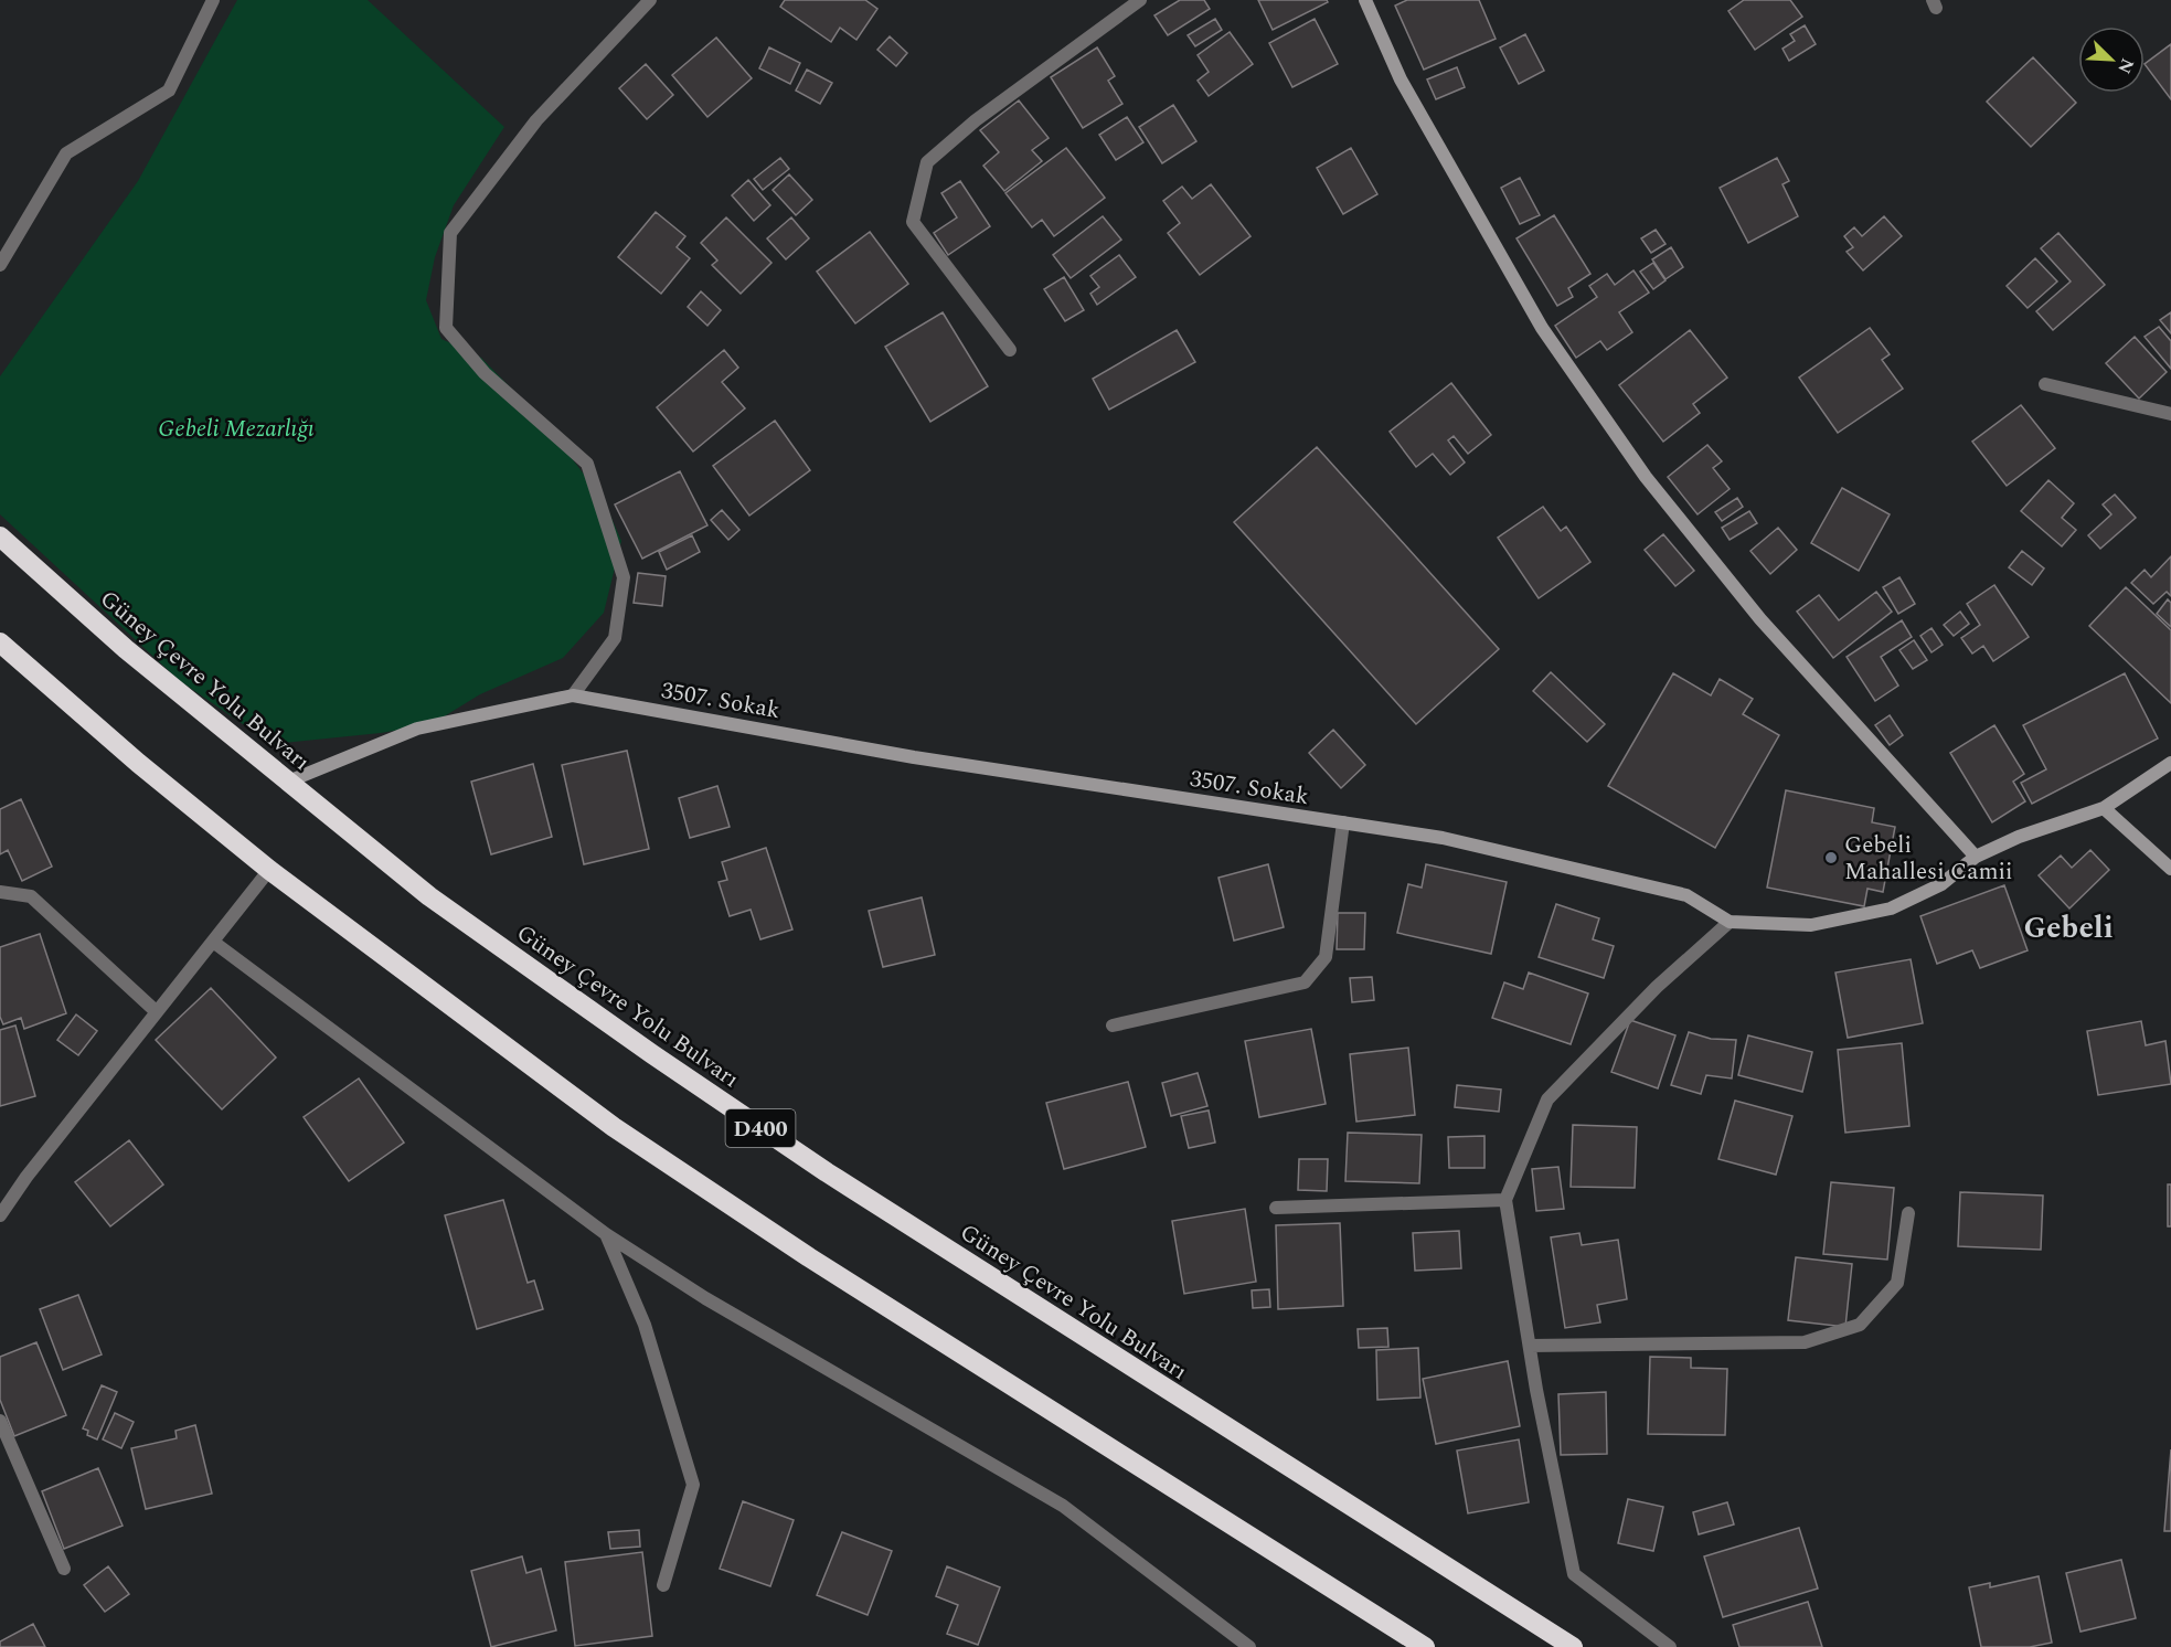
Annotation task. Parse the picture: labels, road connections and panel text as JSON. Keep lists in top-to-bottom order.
{
  "streets": {
    "highway": ["Güney Çevre Yolu Bulvarı", "D400"],
    "main road": ["3507. Sokak"]
  },
  "crossings": [
    ["Güney Çevre Yolu Bulvarı", "3507. Sokak"]
  ],
  "districts": ["Gebeli"],
  "parks": ["Gebeli Mezarlığı"],
  "places": ["Gebeli Mahallesi Camii"],
  "north": "bottom right"
}
